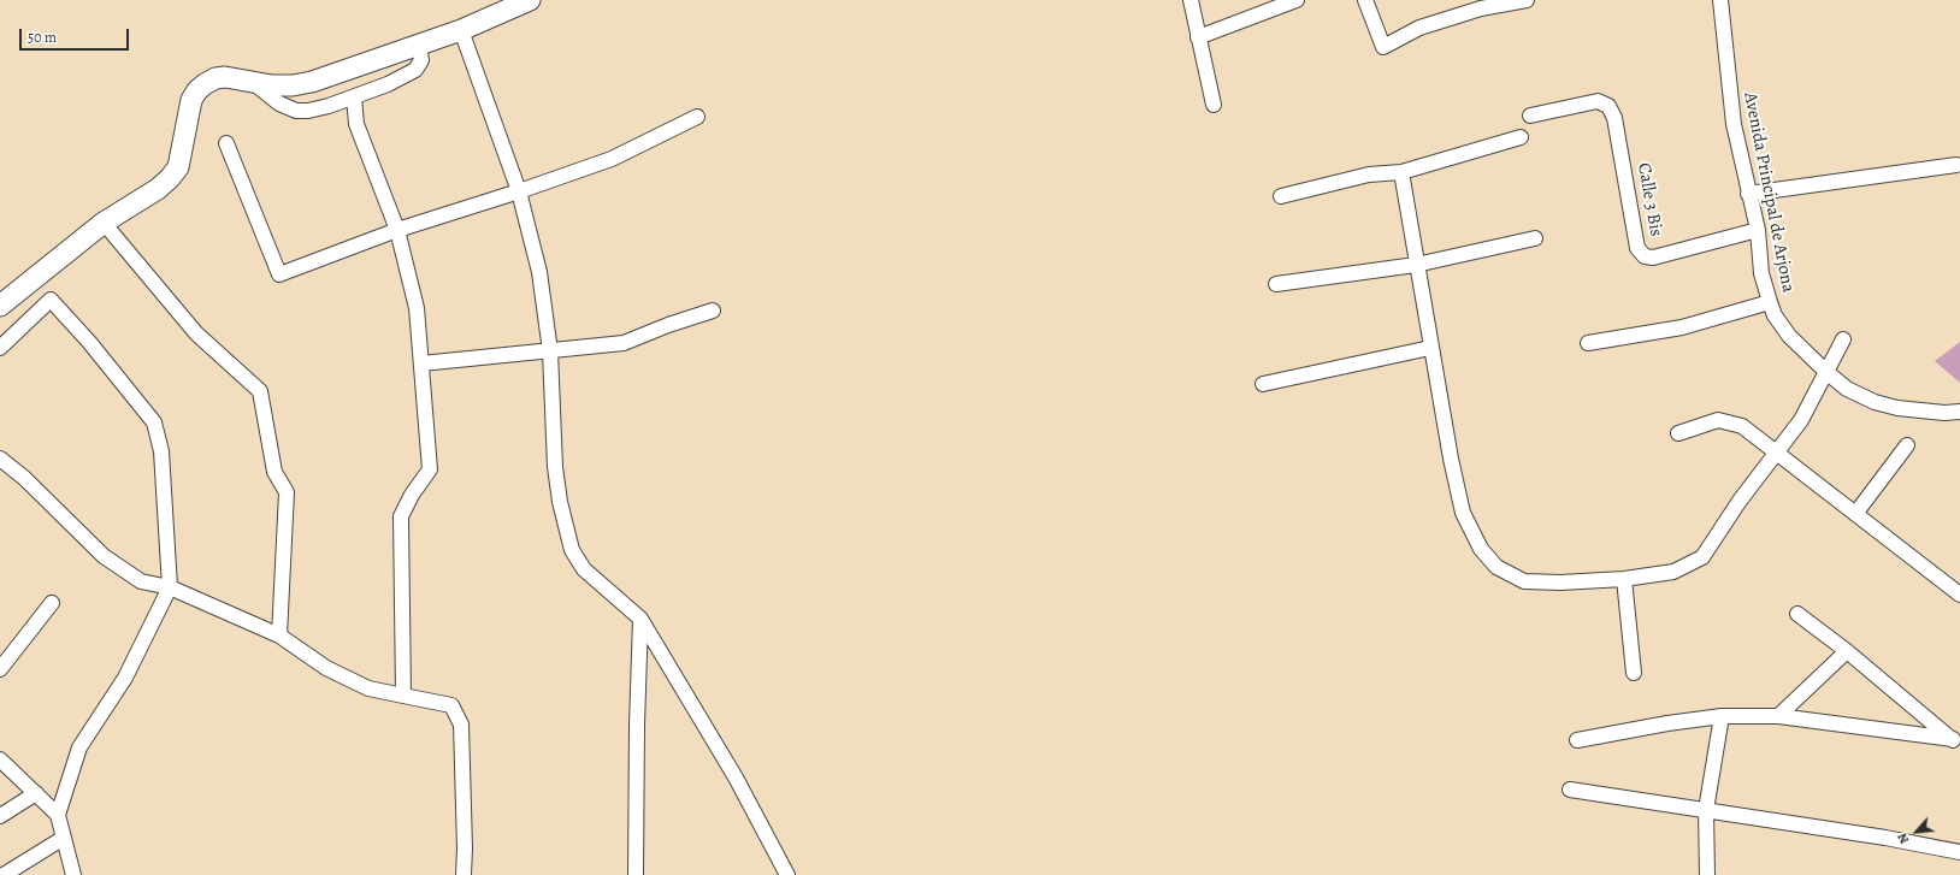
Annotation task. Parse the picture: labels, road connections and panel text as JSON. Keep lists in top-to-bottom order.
{
  "streets": {
    "street": ["Avenida Principal de Arjona", "Calle 3 Bis"]
  },
  "crossings": [
    ["Avenida Principal de Arjona", "Calle 3 Bis"]
  ],
  "scale_bar": "50 m",
  "north": "bottom left"
}
